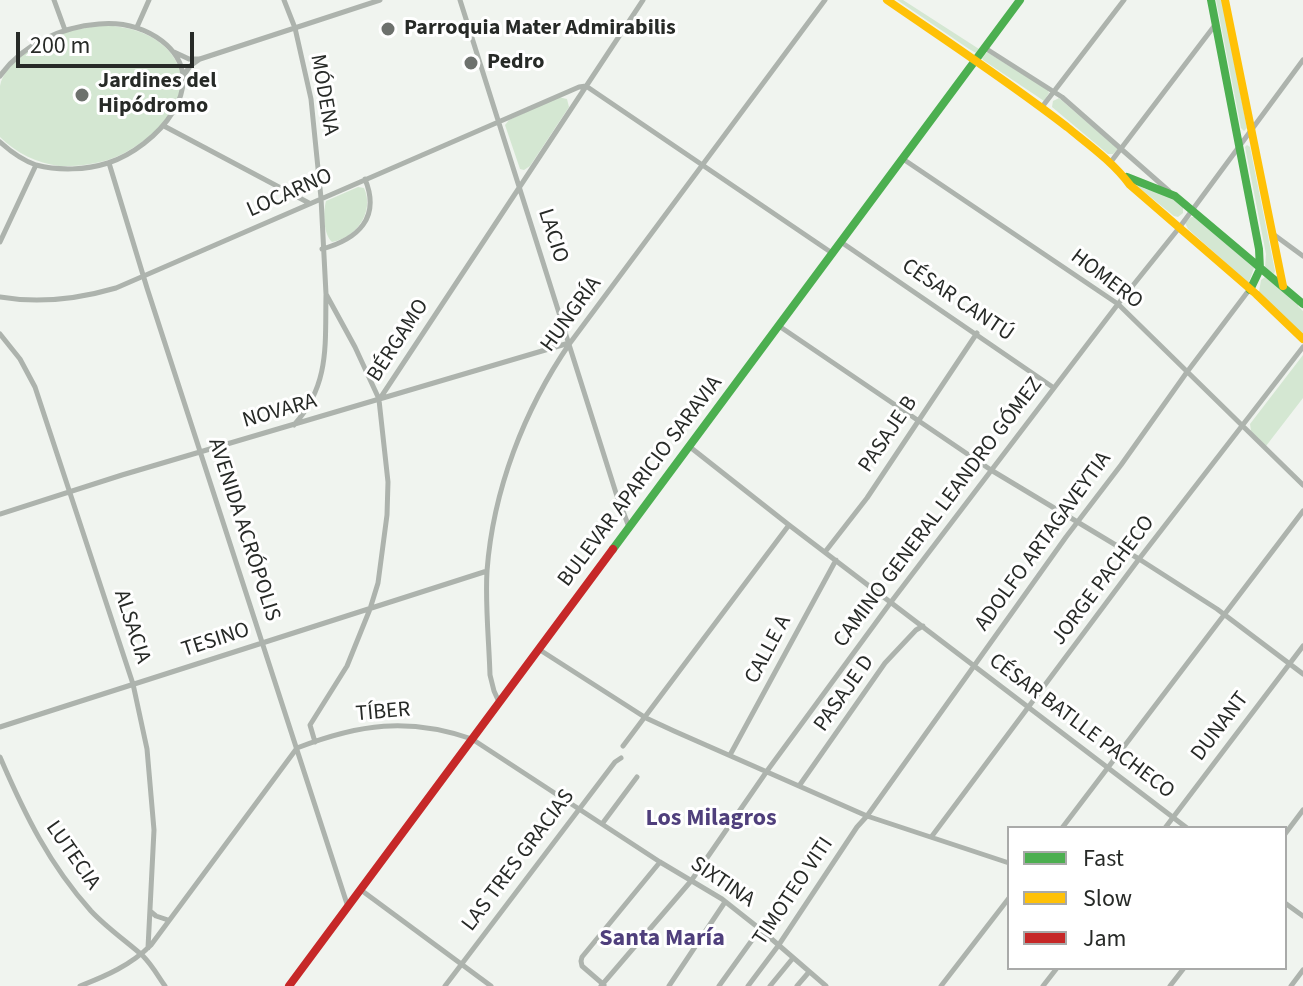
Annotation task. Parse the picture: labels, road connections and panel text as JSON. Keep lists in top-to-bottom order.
{
  "streets": {
    "main road": ["BULEVAR APARICIO SARAVIA"],
    "street": [
      "MÓDENA",
      "LOCARNO",
      "LACIO",
      "HOMERO",
      "CÉSAR CANTÚ",
      "HUNGRÍA",
      "BÉRGAMO",
      "NOVARA",
      "PASAJE B",
      "CAMINO GENERAL LEANDRO GÓMEZ",
      "AVENIDA ACRÓPOLIS",
      "ADOLFO ARTAGAVEYTIA",
      "JORGE PACHECO",
      "ALSACIA",
      "TESINO",
      "CALLE A",
      "PASAJE D",
      "TÍBER",
      "CÉSAR BATLLE PACHECO",
      "DUNANT",
      "LUTECIA",
      "LAS TRES GRACIAS",
      "SIXTINA",
      "TIMOTEO VITI"
    ]
  },
  "crossings": [
    ["MÓDENA", "LOCARNO"],
    ["MÓDENA", "BÉRGAMO"],
    ["MÓDENA", "NOVARA"],
    ["LOCARNO", "LACIO"],
    ["LOCARNO", "BÉRGAMO"],
    ["LOCARNO", "AVENIDA ACRÓPOLIS"],
    ["LACIO", "HUNGRÍA"],
    ["LACIO", "BÉRGAMO"],
    ["LACIO", "NOVARA"],
    ["LACIO", "BULEVAR APARICIO SARAVIA"],
    ["HOMERO", "BULEVAR APARICIO SARAVIA"],
    ["HOMERO", "CAMINO GENERAL LEANDRO GÓMEZ"],
    ["HOMERO", "ADOLFO ARTAGAVEYTIA"],
    ["HOMERO", "JORGE PACHECO"],
    ["CÉSAR CANTÚ", "PASAJE B"],
    ["CÉSAR CANTÚ", "BULEVAR APARICIO SARAVIA"],
    ["CÉSAR CANTÚ", "CAMINO GENERAL LEANDRO GÓMEZ"],
    ["HUNGRÍA", "NOVARA"],
    ["HUNGRÍA", "BULEVAR APARICIO SARAVIA"],
    ["HUNGRÍA", "TESINO"],
    ["BÉRGAMO", "NOVARA"],
    ["BÉRGAMO", "TESINO"],
    ["BÉRGAMO", "TÍBER"],
    ["NOVARA", "AVENIDA ACRÓPOLIS"],
    ["NOVARA", "ALSACIA"],
    ["PASAJE B", "CÉSAR BATLLE PACHECO"],
    ["BULEVAR APARICIO SARAVIA", "AVENIDA ACRÓPOLIS"],
    ["BULEVAR APARICIO SARAVIA", "TÍBER"],
    ["BULEVAR APARICIO SARAVIA", "CÉSAR BATLLE PACHECO"],
    ["BULEVAR APARICIO SARAVIA", "SIXTINA"],
    ["CAMINO GENERAL LEANDRO GÓMEZ", "CÉSAR BATLLE PACHECO"],
    ["CAMINO GENERAL LEANDRO GÓMEZ", "SIXTINA"],
    ["AVENIDA ACRÓPOLIS", "TESINO"],
    ["AVENIDA ACRÓPOLIS", "TÍBER"],
    ["ADOLFO ARTAGAVEYTIA", "CÉSAR BATLLE PACHECO"],
    ["ADOLFO ARTAGAVEYTIA", "TIMOTEO VITI"],
    ["JORGE PACHECO", "CÉSAR BATLLE PACHECO"],
    ["ALSACIA", "TESINO"],
    ["CALLE A", "CÉSAR BATLLE PACHECO"],
    ["PASAJE D", "CÉSAR BATLLE PACHECO"],
    ["TÍBER", "SIXTINA"],
    ["CÉSAR BATLLE PACHECO", "DUNANT"],
    ["LAS TRES GRACIAS", "SIXTINA"],
    ["SIXTINA", "TIMOTEO VITI"]
  ],
  "districts": ["Los Milagros", "Santa María"],
  "places": ["Parroquia Mater Admirabilis", "Pedro", "Jardines del Hipódromo"],
  "legend": ["Fast", "Slow", "Jam"],
  "scale_bar": "200 m"
}
